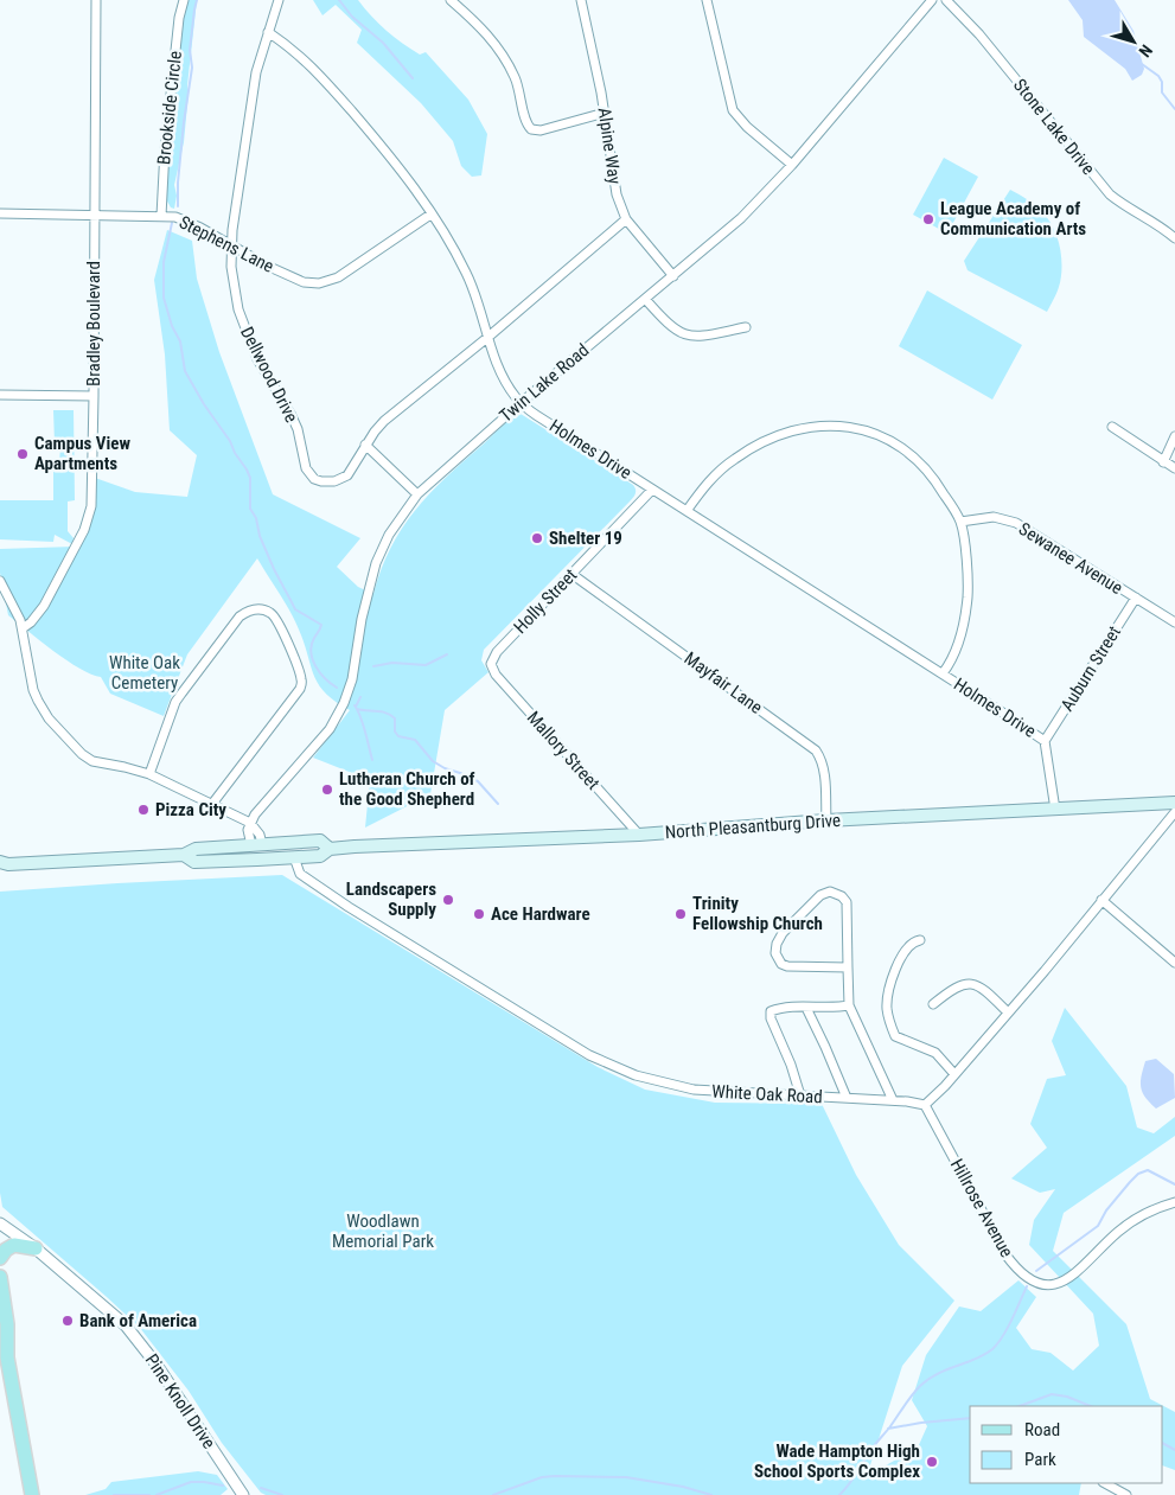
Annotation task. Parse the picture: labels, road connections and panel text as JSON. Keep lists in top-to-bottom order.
{
  "streets": {
    "main road": ["North Pleasantburg Drive"],
    "street": [
      "Brookside Circle",
      "Stone Lake Drive",
      "Alpine Way",
      "Stephens Lane",
      "Bradley Boulevard",
      "Dellwood Drive",
      "Twin Lake Road",
      "Holmes Drive",
      "Sewanee Avenue",
      "Holly Street",
      "Auburn Street",
      "Mayfair Lane",
      "Mallory Street",
      "White Oak Road",
      "Hillrose Avenue",
      "Pine Knoll Drive"
    ]
  },
  "crossings": [
    ["Brookside Circle", "Stephens Lane"],
    ["Alpine Way", "Dellwood Drive"],
    ["Alpine Way", "Twin Lake Road"],
    ["Stephens Lane", "Bradley Boulevard"],
    ["Stephens Lane", "Dellwood Drive"],
    ["Stephens Lane", "Holmes Drive"],
    ["Dellwood Drive", "Holmes Drive"],
    ["Twin Lake Road", "Holmes Drive"],
    ["Holmes Drive", "Holly Street"],
    ["Holmes Drive", "Auburn Street"],
    ["Sewanee Avenue", "Auburn Street"],
    ["Holly Street", "Mayfair Lane"],
    ["Holly Street", "Mallory Street"],
    ["Mayfair Lane", "North Pleasantburg Drive"],
    ["Mallory Street", "North Pleasantburg Drive"],
    ["North Pleasantburg Drive", "White Oak Road"],
    ["White Oak Road", "Hillrose Avenue"]
  ],
  "parks": ["White Oak Cemetery", "Woodlawn Memorial Park"],
  "places": [
    "League Academy of Communication Arts",
    "Campus View Apartments",
    "Shelter 19",
    "Lutheran Church of the Good Shepherd",
    "Pizza City",
    "Landscapers Supply",
    "Ace Hardware",
    "Trinity Fellowship Church",
    "Bank of America",
    "Wade Hampton High School Sports Complex"
  ],
  "legend": ["Road", "Park"],
  "north": "bottom right"
}
